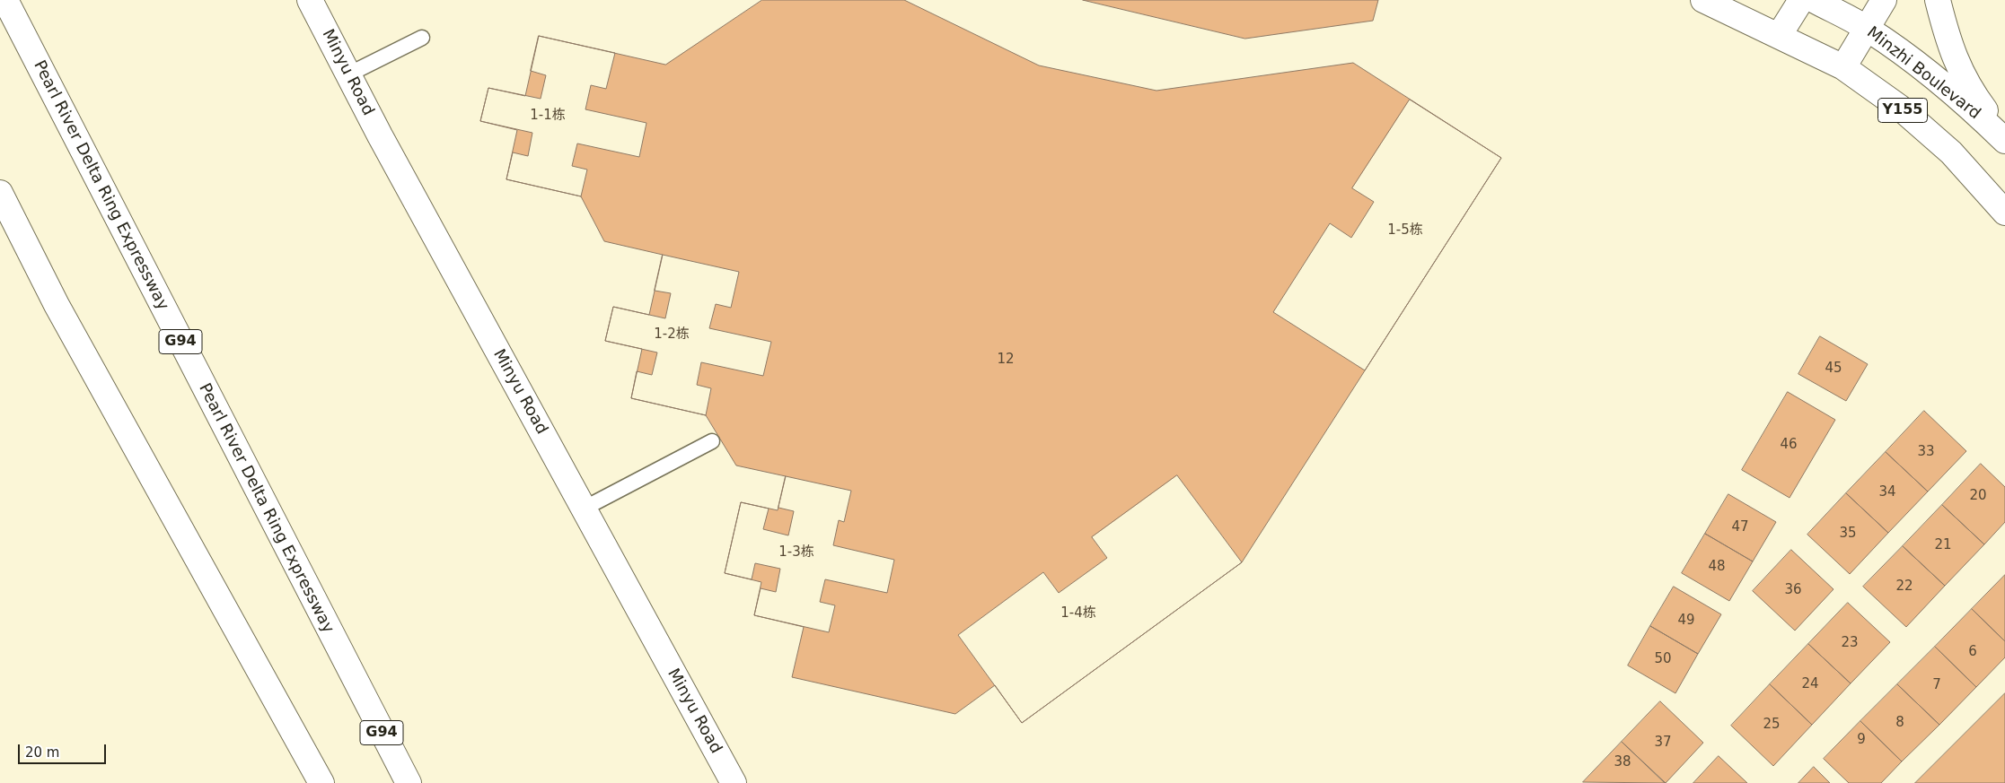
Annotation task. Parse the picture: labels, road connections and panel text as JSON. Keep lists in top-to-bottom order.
{
  "streets": {
    "main road": [
      "Minyu Road",
      "Minzhi Boulevard",
      "Y155",
      "G94"
    ]
  },
  "house_numbers": [
    "1-1栋",
    "1-5栋",
    "1-2栋",
    "12",
    "45",
    "46",
    "33",
    "34",
    "20",
    "47",
    "35",
    "21",
    "1-3栋",
    "48",
    "22",
    "36",
    "1-4栋",
    "49",
    "23",
    "6",
    "50",
    "24",
    "7",
    "8",
    "25",
    "9",
    "37",
    "38"
  ],
  "scale_bar": "20 m"
}
